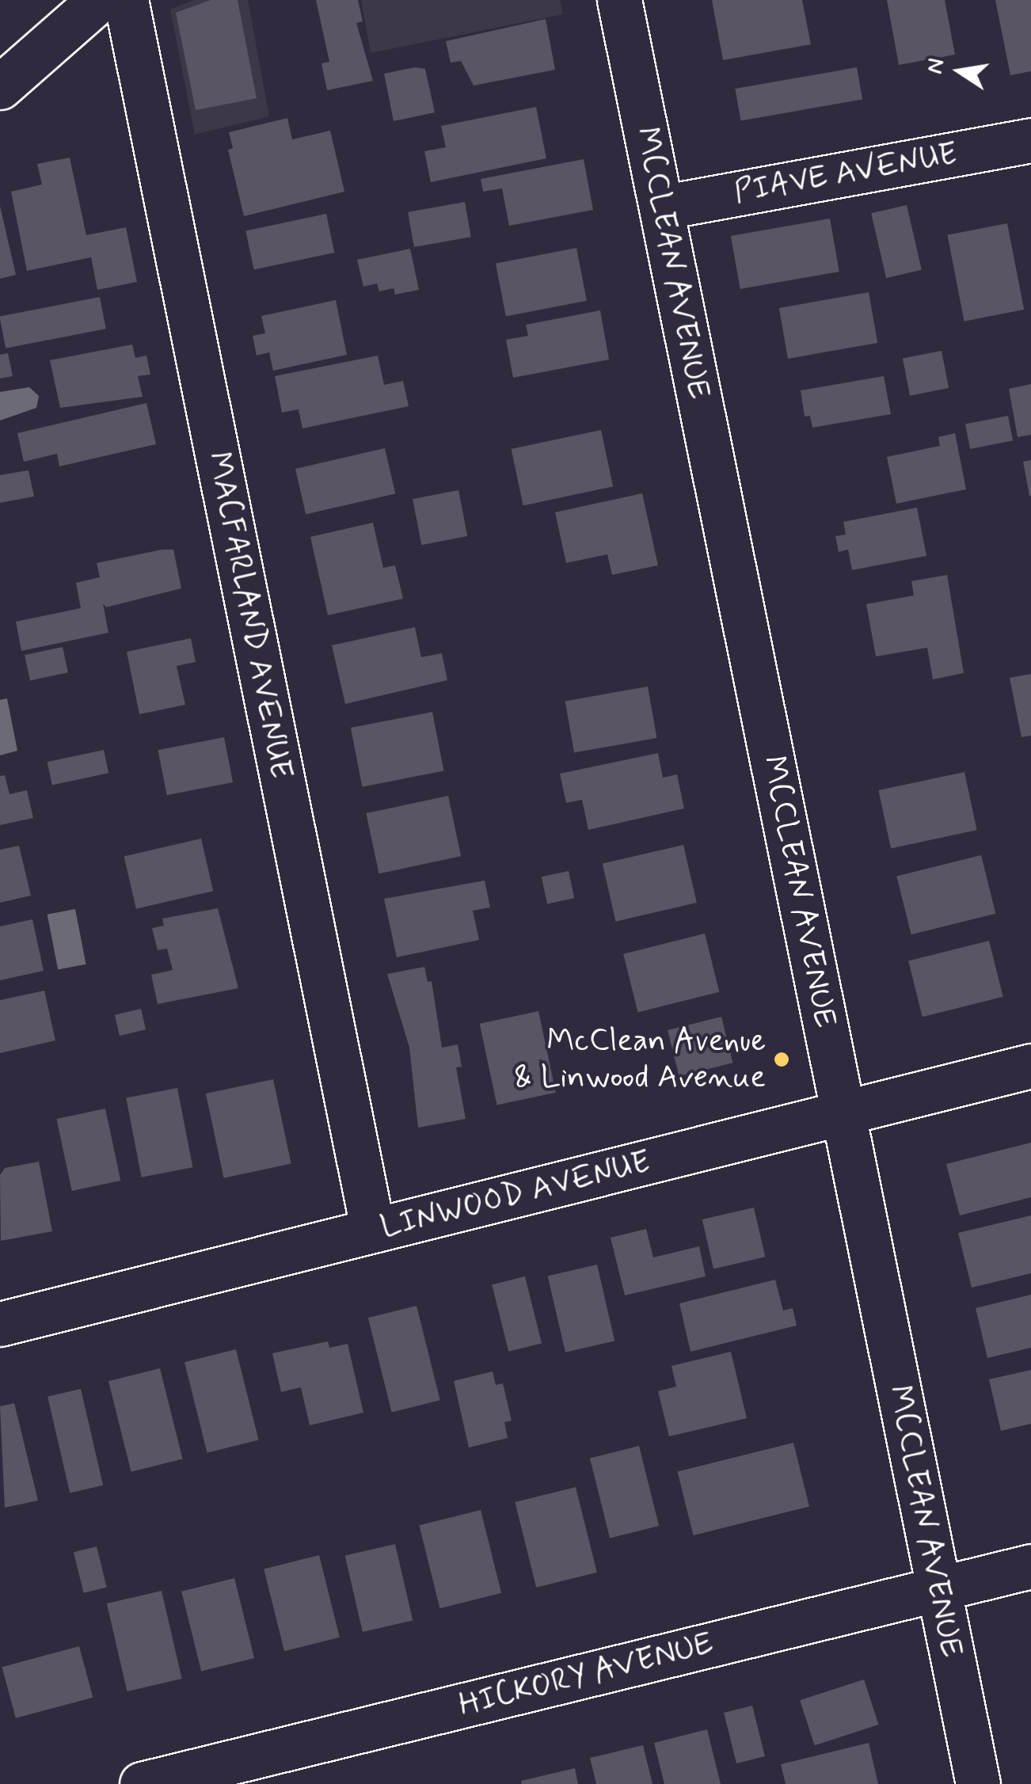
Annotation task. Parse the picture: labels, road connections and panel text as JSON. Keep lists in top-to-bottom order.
{
  "streets": {
    "street": [
      "PIAVE AVENUE",
      "MCCLEAN AVENUE",
      "MACFARLAND AVENUE",
      "LINWOOD AVENUE",
      "HICKORY AVENUE"
    ]
  },
  "crossings": [
    ["PIAVE AVENUE", "MCCLEAN AVENUE"],
    ["MCCLEAN AVENUE", "LINWOOD AVENUE"],
    ["MCCLEAN AVENUE", "HICKORY AVENUE"],
    ["MACFARLAND AVENUE", "LINWOOD AVENUE"]
  ],
  "places": ["McClean Avenue & Linwood Avenue"],
  "north": "left"
}
